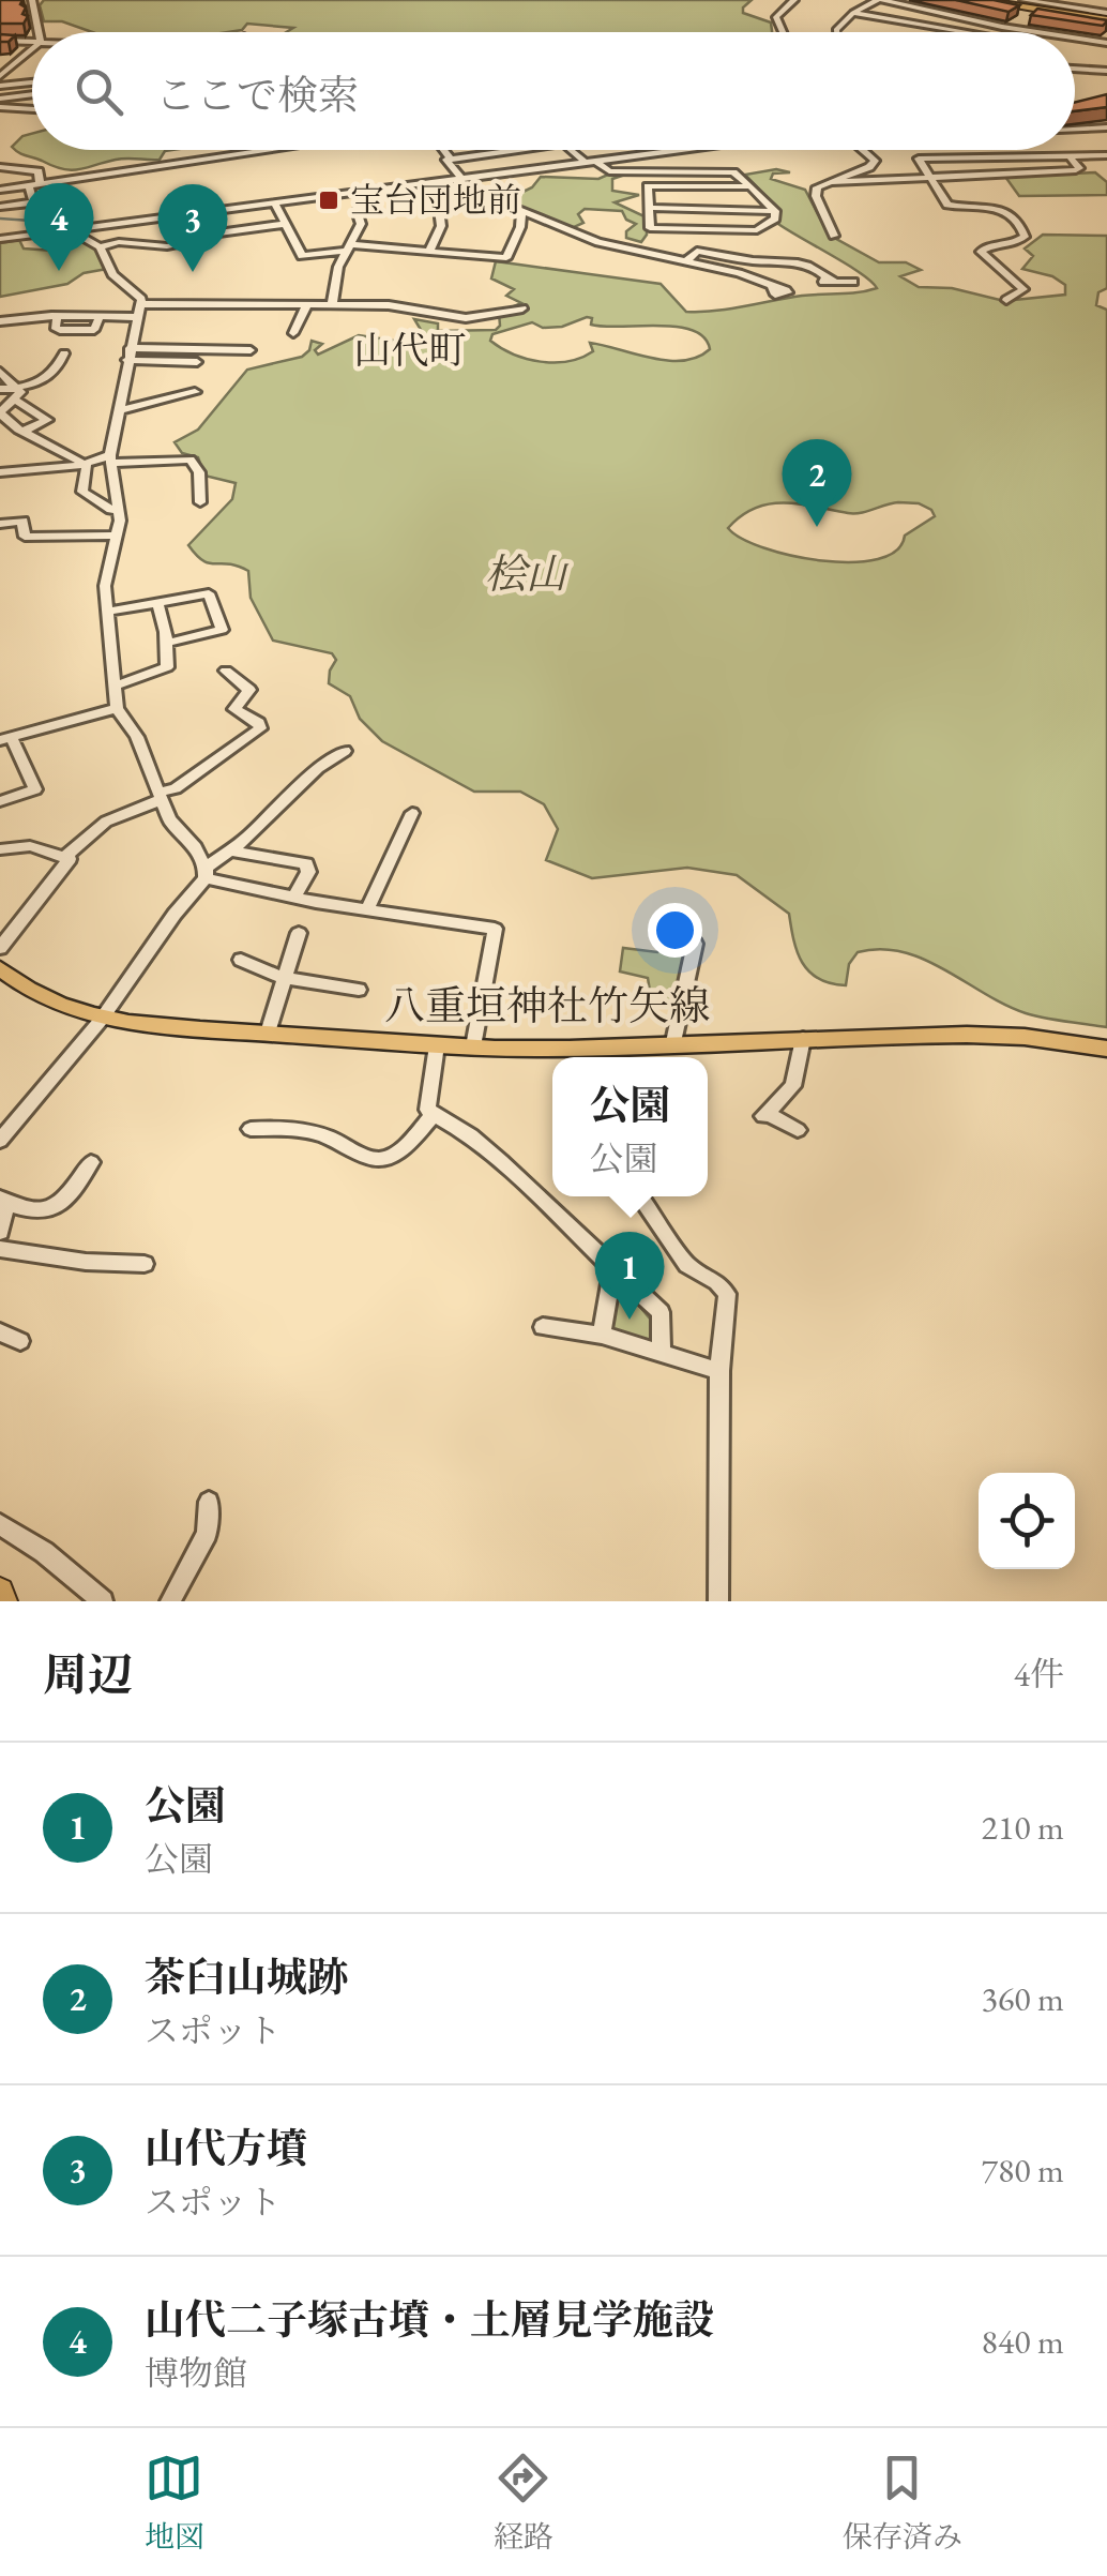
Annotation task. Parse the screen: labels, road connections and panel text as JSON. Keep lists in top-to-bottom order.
{
  "streets": {
    "main road": ["八重垣神社竹矢線"]
  },
  "districts": ["山代町"],
  "parks": ["桧山"],
  "places": {
    "transit": ["宝台団地前"]
  },
  "page": {
    "search": "ここで検索",
    "pins": [
      "4",
      "3",
      "2",
      "1"
    ],
    "popup": ["公園", "公園"],
    "heading": ["周辺", "4件"],
    "list": [
      {
        "mark": "1",
        "name": "公園",
        "note": "公園",
        "value": "210 m"
      },
      {
        "mark": "2",
        "name": "茶臼山城跡",
        "note": "スポット",
        "value": "360 m"
      },
      {
        "mark": "3",
        "name": "山代方墳",
        "note": "スポット",
        "value": "780 m"
      },
      {
        "mark": "4",
        "name": "山代二子塚古墳・土層見学施設",
        "note": "博物館",
        "value": "840 m"
      }
    ],
    "nav": ["地図", "経路", "保存済み"]
  }
}
